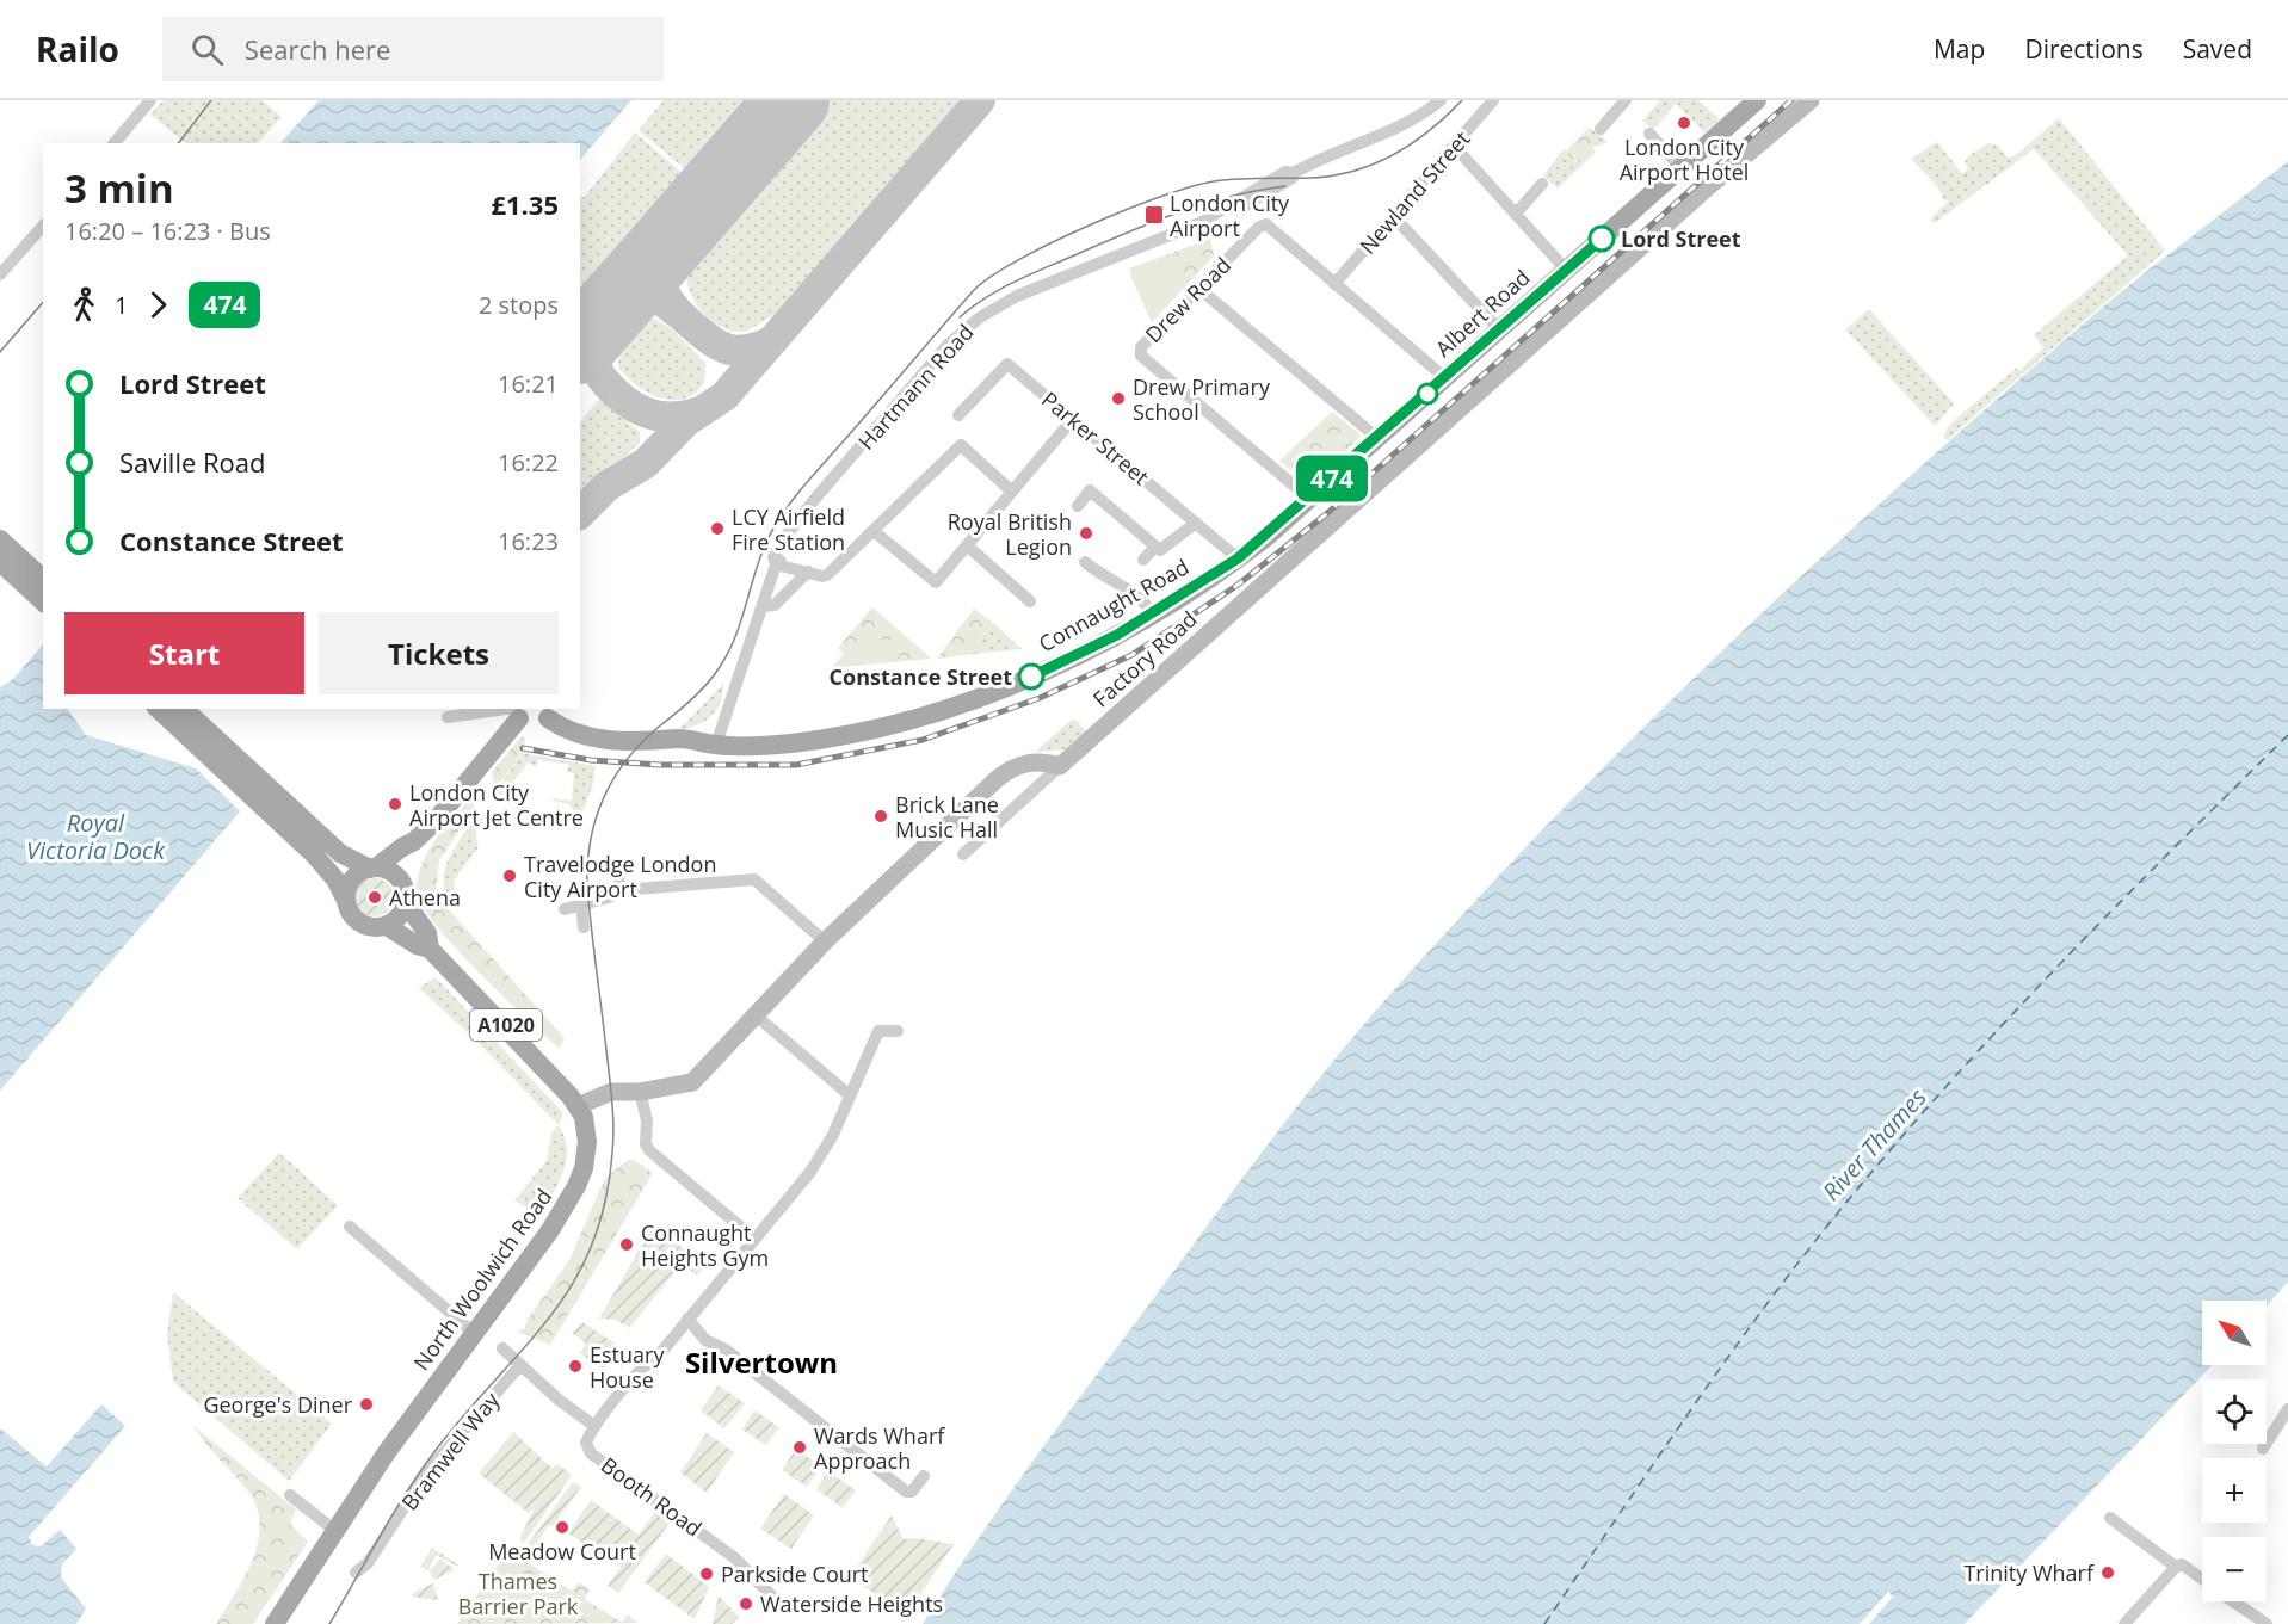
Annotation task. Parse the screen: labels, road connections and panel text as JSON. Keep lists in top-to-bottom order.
{
  "streets": {
    "main road": [
      "Albert Road",
      "Connaught Road",
      "A1020",
      "North Woolwich Road"
    ],
    "street": [
      "Newland Street",
      "Drew Road",
      "Hartmann Road",
      "Parker Street",
      "Factory Road",
      "Bramwell Way",
      "Booth Road"
    ]
  },
  "crossings": [
    ["Newland Street", "Drew Road"],
    ["Drew Road", "Albert Road"],
    ["Albert Road", "Parker Street"],
    ["Albert Road", "Connaught Road"],
    ["Hartmann Road", "Connaught Road"],
    ["Parker Street", "Connaught Road"],
    ["A1020", "North Woolwich Road"]
  ],
  "districts": ["Silvertown"],
  "water": ["Royal Victoria Dock", "River Thames"],
  "parks": ["Thames Barrier Park"],
  "places": {
    "other": [
      "London City Airport Hotel",
      "Lord Street",
      "Drew Primary School",
      "LCY Airfield Fire Station",
      "Royal British Legion",
      "Constance Street",
      "London City Airport Jet Centre",
      "Brick Lane Music Hall",
      "Travelodge London City Airport",
      "Athena",
      "Connaught Heights Gym",
      "Estuary House",
      "George's Diner",
      "Wards Wharf Approach",
      "Meadow Court",
      "Trinity Wharf",
      "Parkside Court",
      "Waterside Heights"
    ],
    "transit": ["London City Airport"]
  },
  "lines": ["bus line 474"],
  "north": "top left",
  "page": {
    "header": "Railo",
    "search": "Search here",
    "nav": ["Map", "Directions", "Saved"],
    "on_map": "474",
    "heading": ["3 min", "16:20 – 16:23 · Bus", "£1.35"],
    "legs": ["1", "474", "2 stops"],
    "list": [
      {
        "name": "Lord Street",
        "value": "16:21"
      },
      {
        "name": "Saville Road",
        "value": "16:22"
      },
      {
        "name": "Constance Street",
        "value": "16:23"
      }
    ],
    "buttons": ["Start", "Tickets"],
    "map_buttons": ["+", "−"]
  }
}
